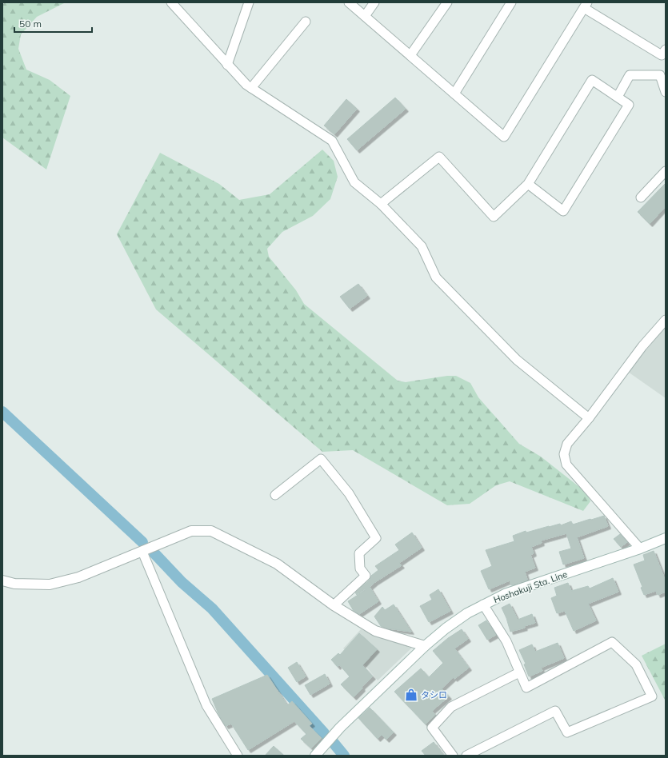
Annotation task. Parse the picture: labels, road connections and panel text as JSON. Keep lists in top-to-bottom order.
{
  "streets": {
    "street": ["Hoshakuji Sta. Line"]
  },
  "places": {
    "shop": ["タシロ"]
  },
  "scale_bar": "50 m"
}
